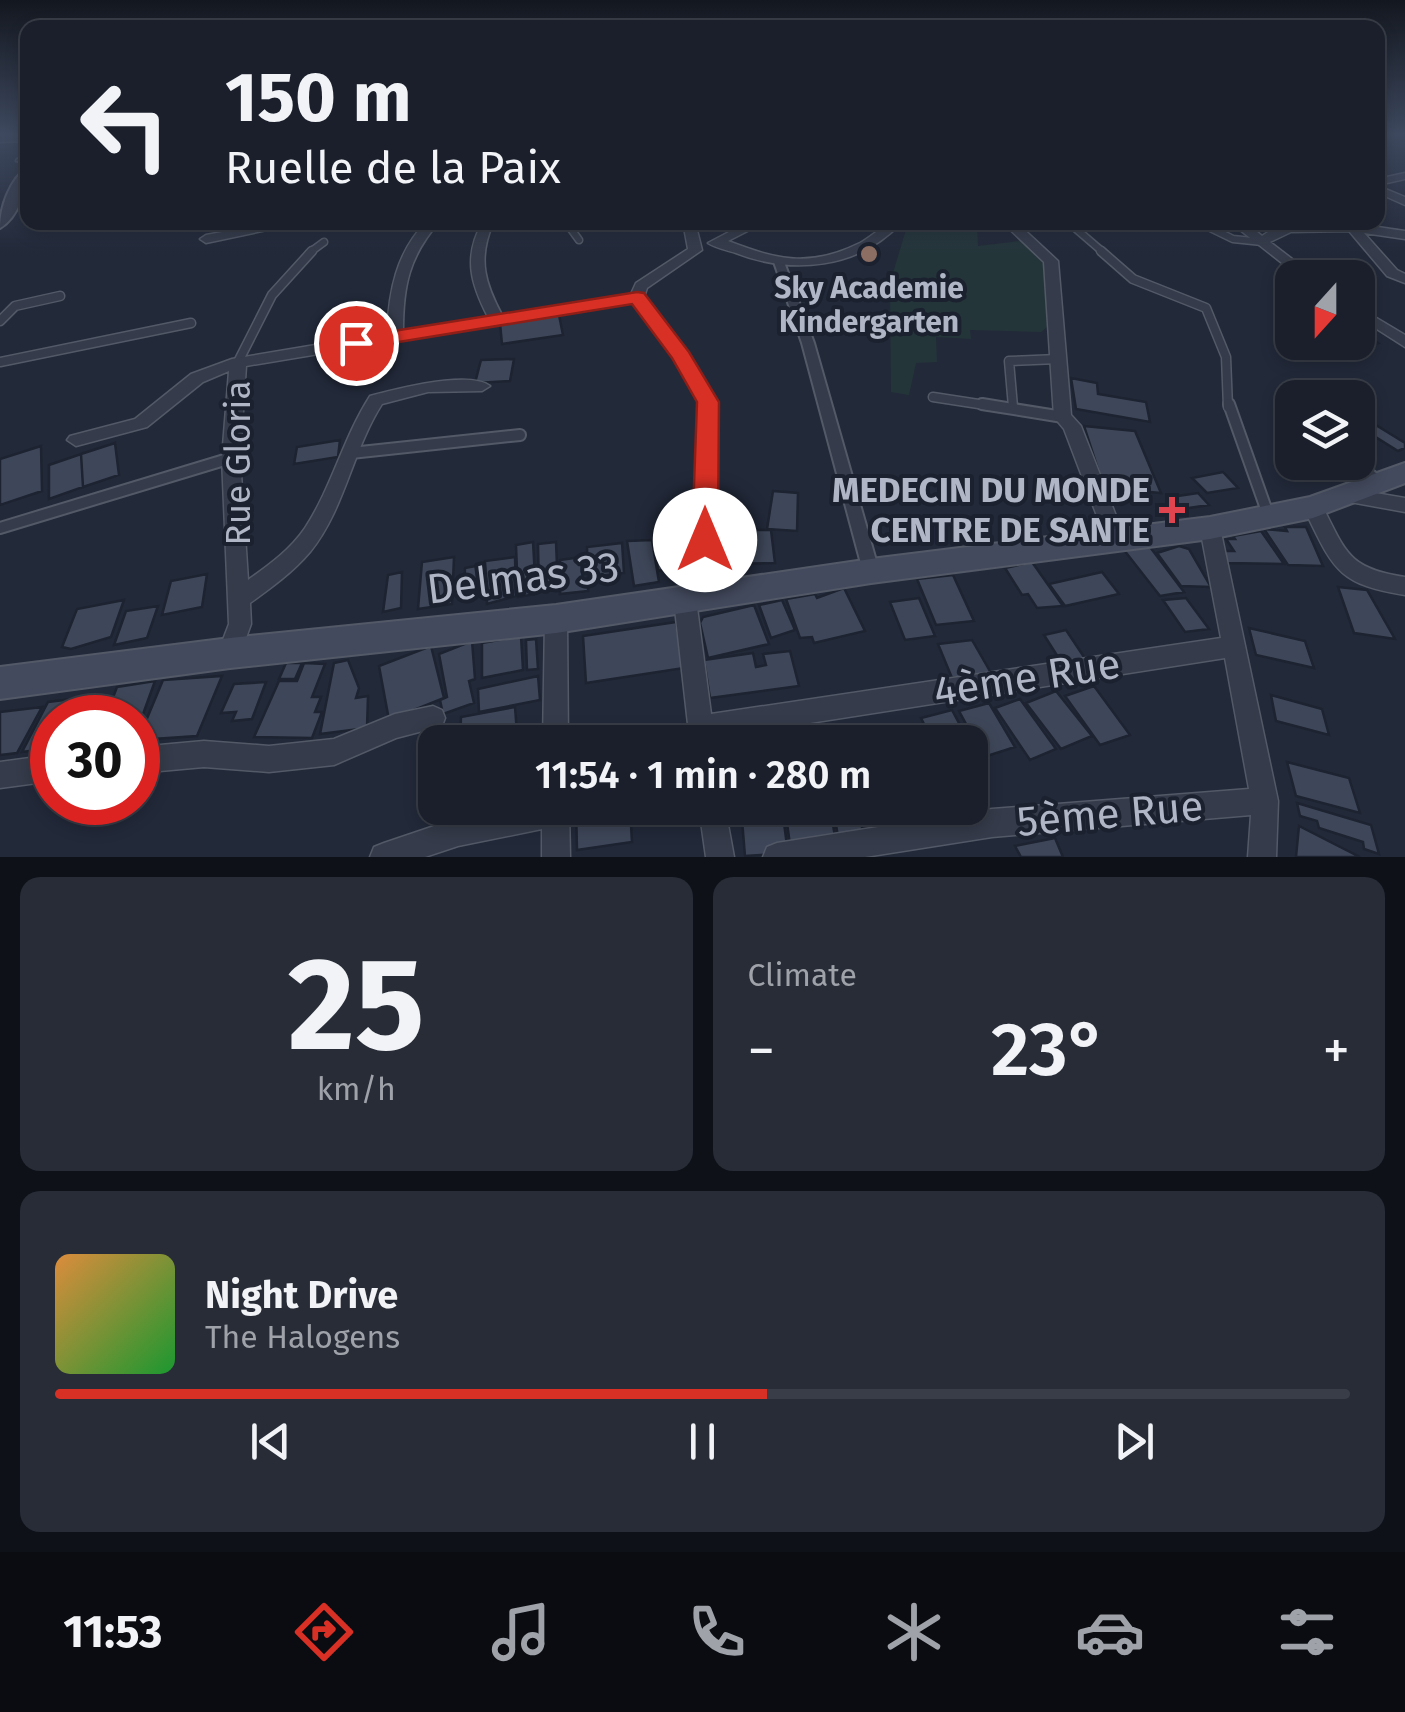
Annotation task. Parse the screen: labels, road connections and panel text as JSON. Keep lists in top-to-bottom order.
{
  "streets": {
    "main road": ["Delmas 33"],
    "street": ["Rue Gloria", "4ème Rue", "5ème Rue"]
  },
  "crossings": [
    ["Rue Gloria", "Delmas 33"]
  ],
  "places": {
    "other": ["Sky Academie Kindergarten"],
    "health": ["MEDECIN DU MONDE CENTRE DE SANTE"]
  },
  "north": "bottom",
  "page": {
    "turn": ["150 m", "Ruelle de la Paix"],
    "limit": "30",
    "trip": "11:54 · 1 min · 280 m",
    "tile": [
      ["25", "km/h"],
      "Climate"
    ],
    "heat": ["−", "23°", "+"],
    "song": ["Night Drive", "The Halogens"],
    "tabs": "11:53"
  }
}
